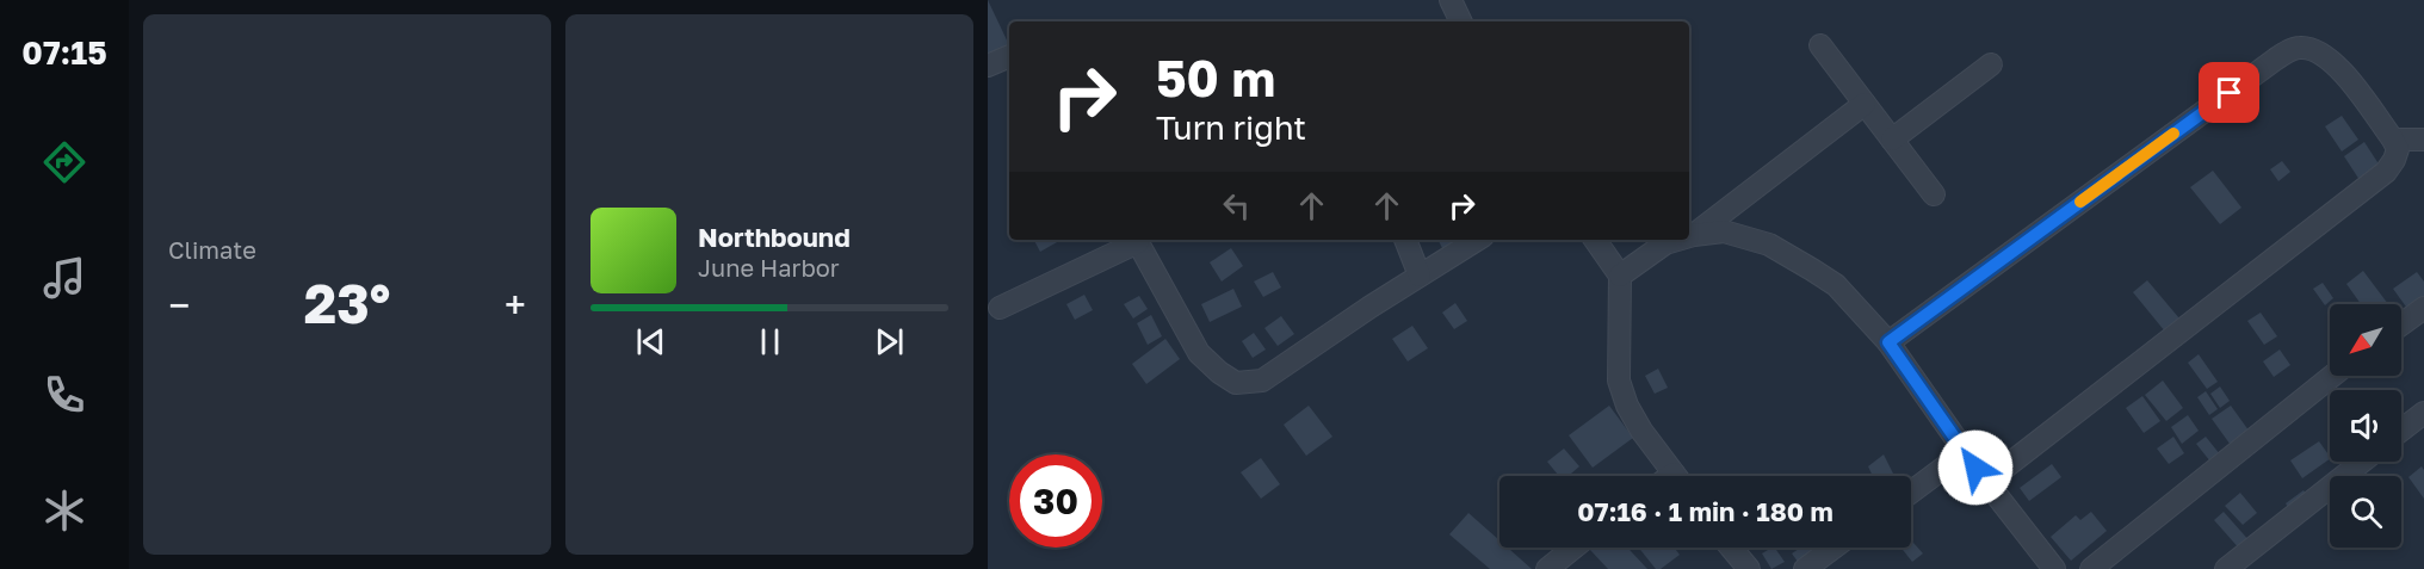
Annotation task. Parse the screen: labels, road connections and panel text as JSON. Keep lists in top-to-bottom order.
{
  "north": "bottom left",
  "page": {
    "tabs": "07:15",
    "tile": "Climate",
    "turn": ["50 m", "Turn right"],
    "song": ["Northbound", "June Harbor"],
    "heat": ["−", "23°", "+"],
    "limit": "30",
    "trip": "07:16 · 1 min · 180 m"
  }
}
